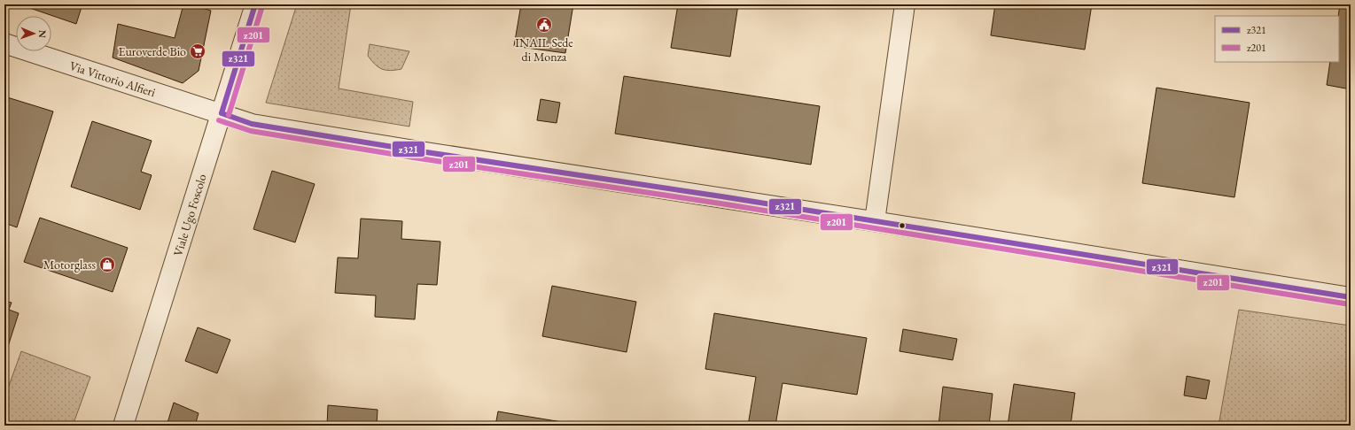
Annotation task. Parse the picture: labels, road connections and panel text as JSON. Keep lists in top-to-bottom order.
{
  "streets": {
    "street": ["Via Vittorio Alfieri", "Viale Ugo Foscolo"]
  },
  "crossings": [
    ["Via Vittorio Alfieri", "Viale Ugo Foscolo"]
  ],
  "places": {
    "public building": ["INAIL Sede di Monza"],
    "supermarket": ["Euroverde Bio"],
    "shop": ["Motorglass"]
  },
  "lines": ["transit line z321", "transit line z201"],
  "legend": ["z321", "z201"],
  "north": "right"
}
